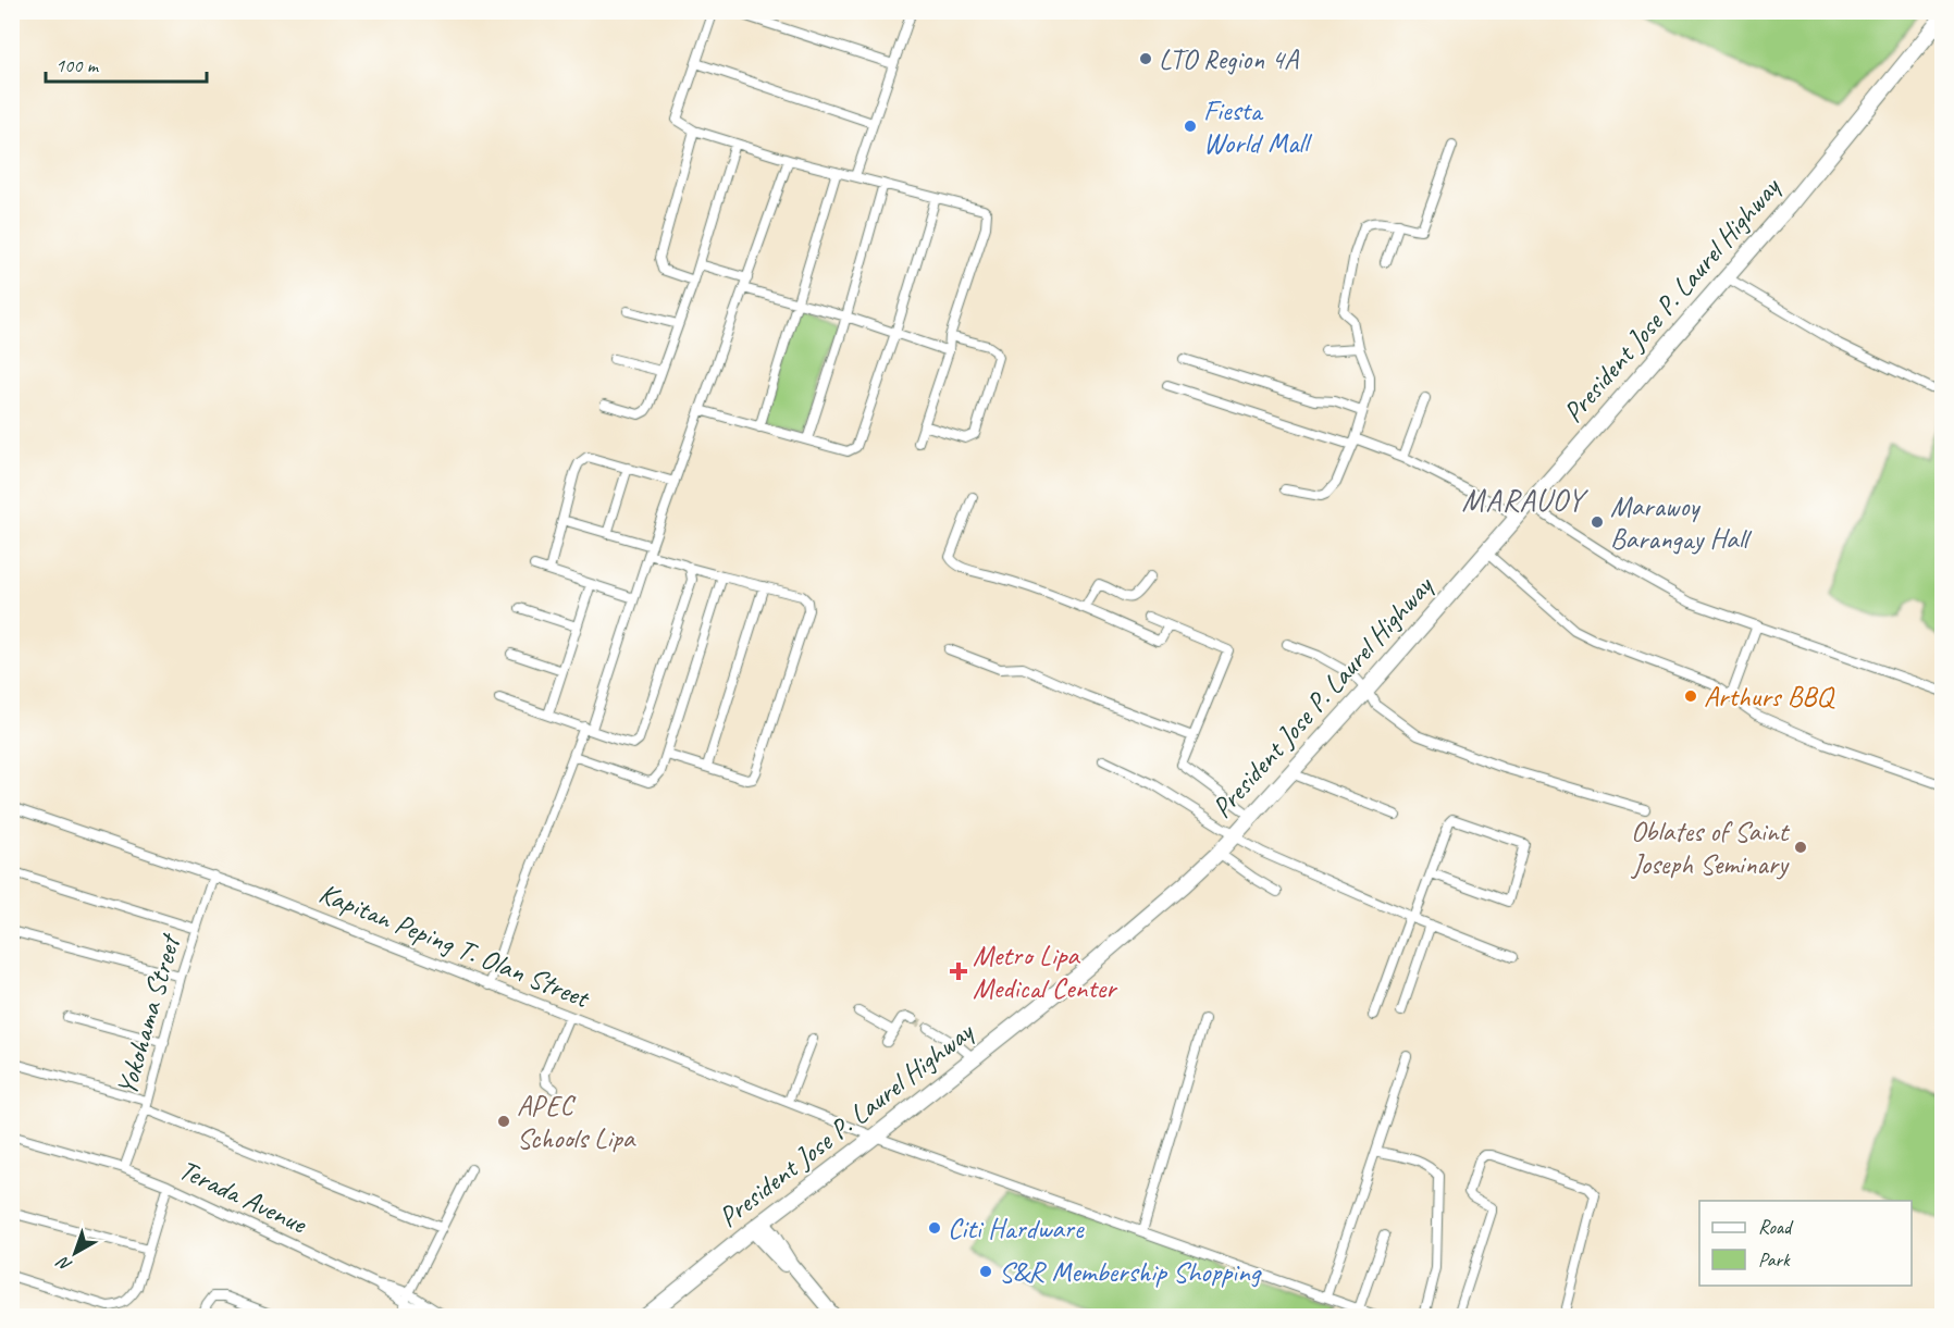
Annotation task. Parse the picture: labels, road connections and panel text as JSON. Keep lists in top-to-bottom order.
{
  "streets": {
    "main road": ["President Jose P. Laurel Highway"],
    "street": ["Kapitan Peping T. Olan Street", "Yokohama Street", "Terada Avenue"]
  },
  "crossings": [
    ["President Jose P. Laurel Highway", "Kapitan Peping T. Olan Street"],
    ["Kapitan Peping T. Olan Street", "Yokohama Street"],
    ["Yokohama Street", "Terada Avenue"]
  ],
  "districts": ["MARAUOY"],
  "places": {
    "other": [
      "LTO Region 4A",
      "Fiesta World Mall",
      "Marawoy Barangay Hall",
      "Arthurs BBQ",
      "Oblates of Saint Joseph Seminary",
      "APEC Schools Lipa",
      "Citi Hardware",
      "S&R Membership Shopping"
    ],
    "health": ["Metro Lipa Medical Center"]
  },
  "legend": ["Road", "Park"],
  "scale_bar": "100 m",
  "north": "bottom left"
}
